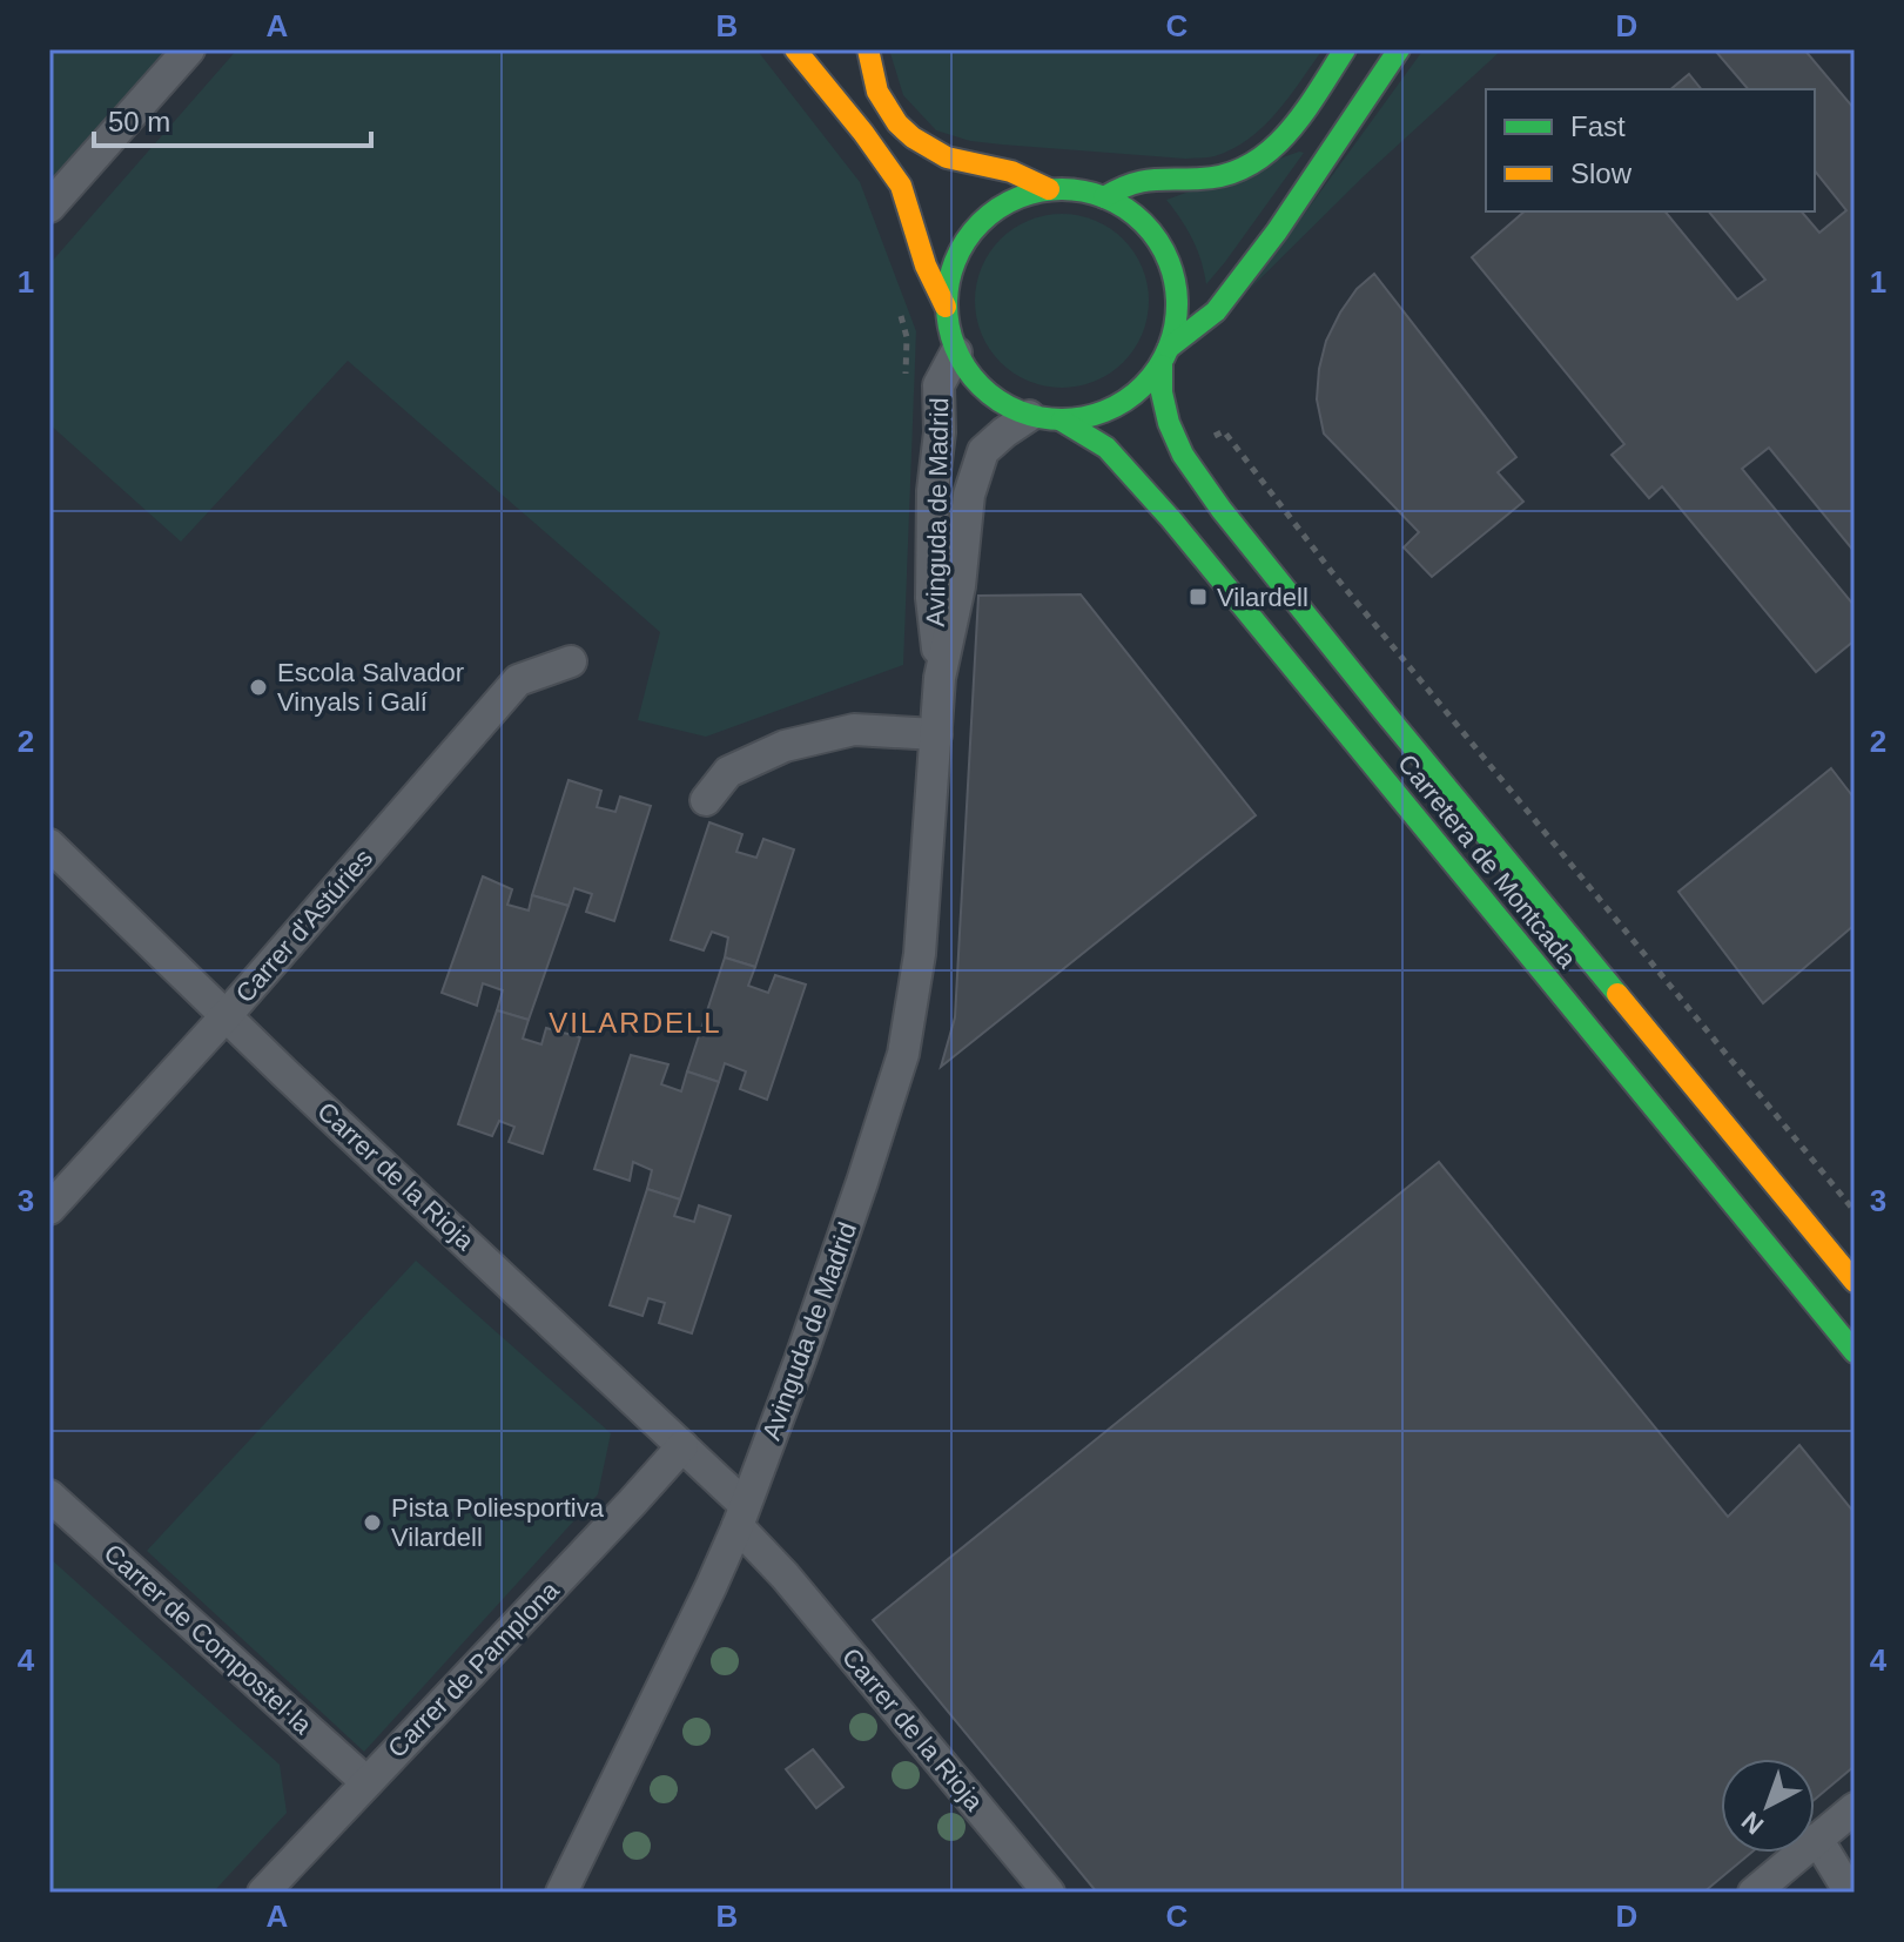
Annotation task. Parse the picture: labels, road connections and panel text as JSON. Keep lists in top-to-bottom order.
{
  "streets": {
    "street": [
      "Avinguda de Madrid",
      "Carretera de Montcada",
      "Carrer d'Astúries",
      "Carrer de la Rioja",
      "Carrer de Compostel·la",
      "Carrer de Pamplona"
    ]
  },
  "crossings": [
    ["Avinguda de Madrid", "Carretera de Montcada"],
    ["Avinguda de Madrid", "Carrer de la Rioja"],
    ["Carrer d'Astúries", "Carrer de la Rioja"],
    ["Carrer de la Rioja", "Carrer de Pamplona"],
    ["Carrer de Compostel·la", "Carrer de Pamplona"]
  ],
  "districts": ["VILARDELL"],
  "places": {
    "transit": ["Vilardell"],
    "other": ["Escola Salvador Vinyals i Galí", "Pista Poliesportiva Vilardell"]
  },
  "legend": ["Fast", "Slow"],
  "scale_bar": "50 m",
  "north": "bottom left",
  "grid": {
    "columns": [
      "A",
      "B",
      "C",
      "D"
    ],
    "rows": [
      "1",
      "2",
      "3",
      "4"
    ]
  }
}
